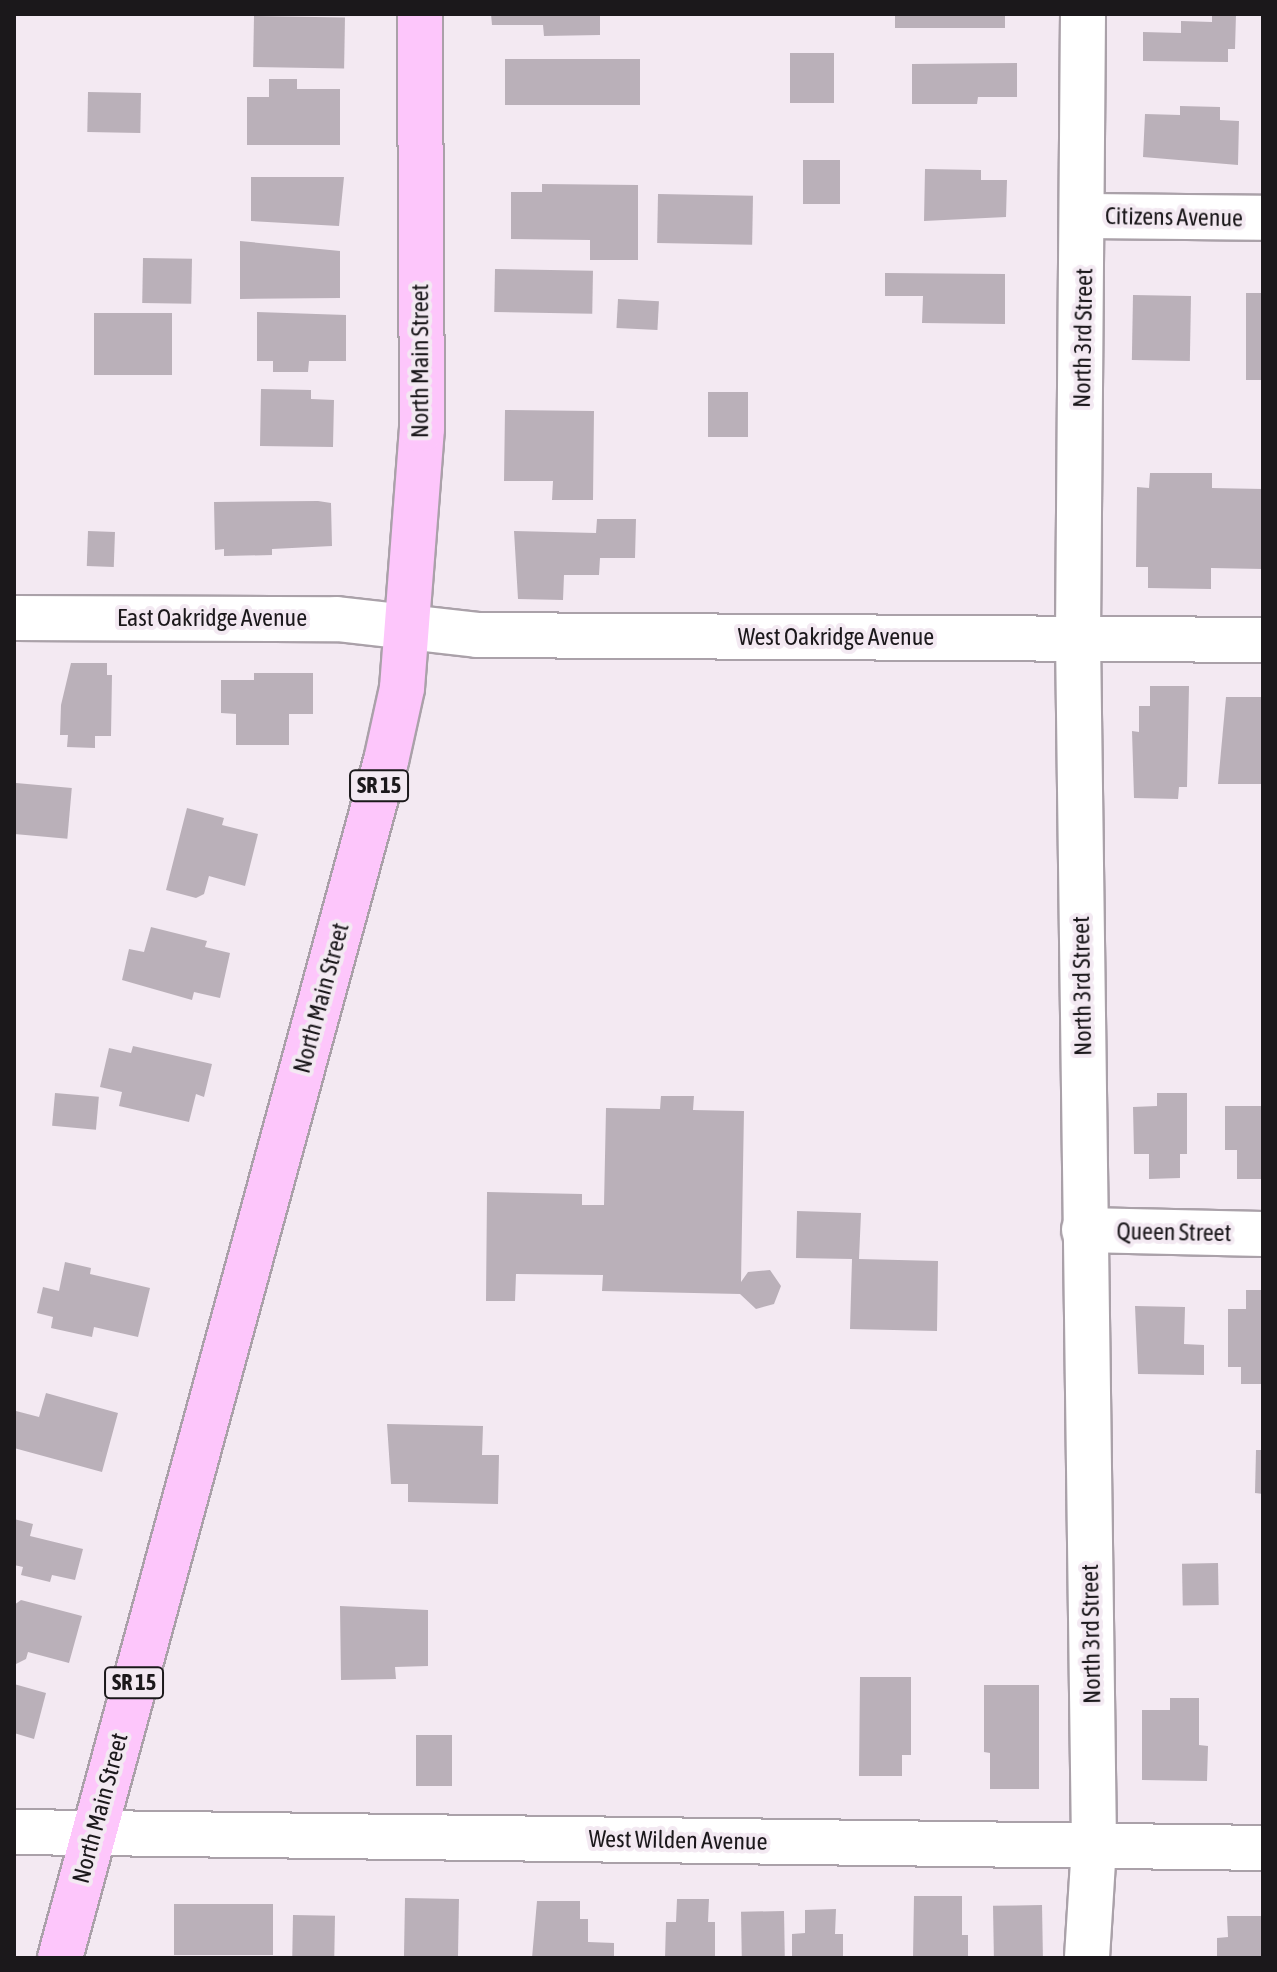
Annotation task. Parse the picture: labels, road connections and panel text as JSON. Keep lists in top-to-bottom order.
{
  "streets": {
    "main road": ["North Main Street", "SR 15"],
    "street": [
      "Citizens Avenue",
      "North 3rd Street",
      "East Oakridge Avenue",
      "West Oakridge Avenue",
      "Queen Street",
      "West Wilden Avenue"
    ]
  },
  "crossings": [
    ["Citizens Avenue", "North 3rd Street"],
    ["North 3rd Street", "West Oakridge Avenue"],
    ["North 3rd Street", "Queen Street"],
    ["North 3rd Street", "West Wilden Avenue"],
    ["North Main Street", "East Oakridge Avenue"],
    ["North Main Street", "West Oakridge Avenue"],
    ["North Main Street", "West Wilden Avenue"],
    ["East Oakridge Avenue", "West Oakridge Avenue"]
  ]
}
